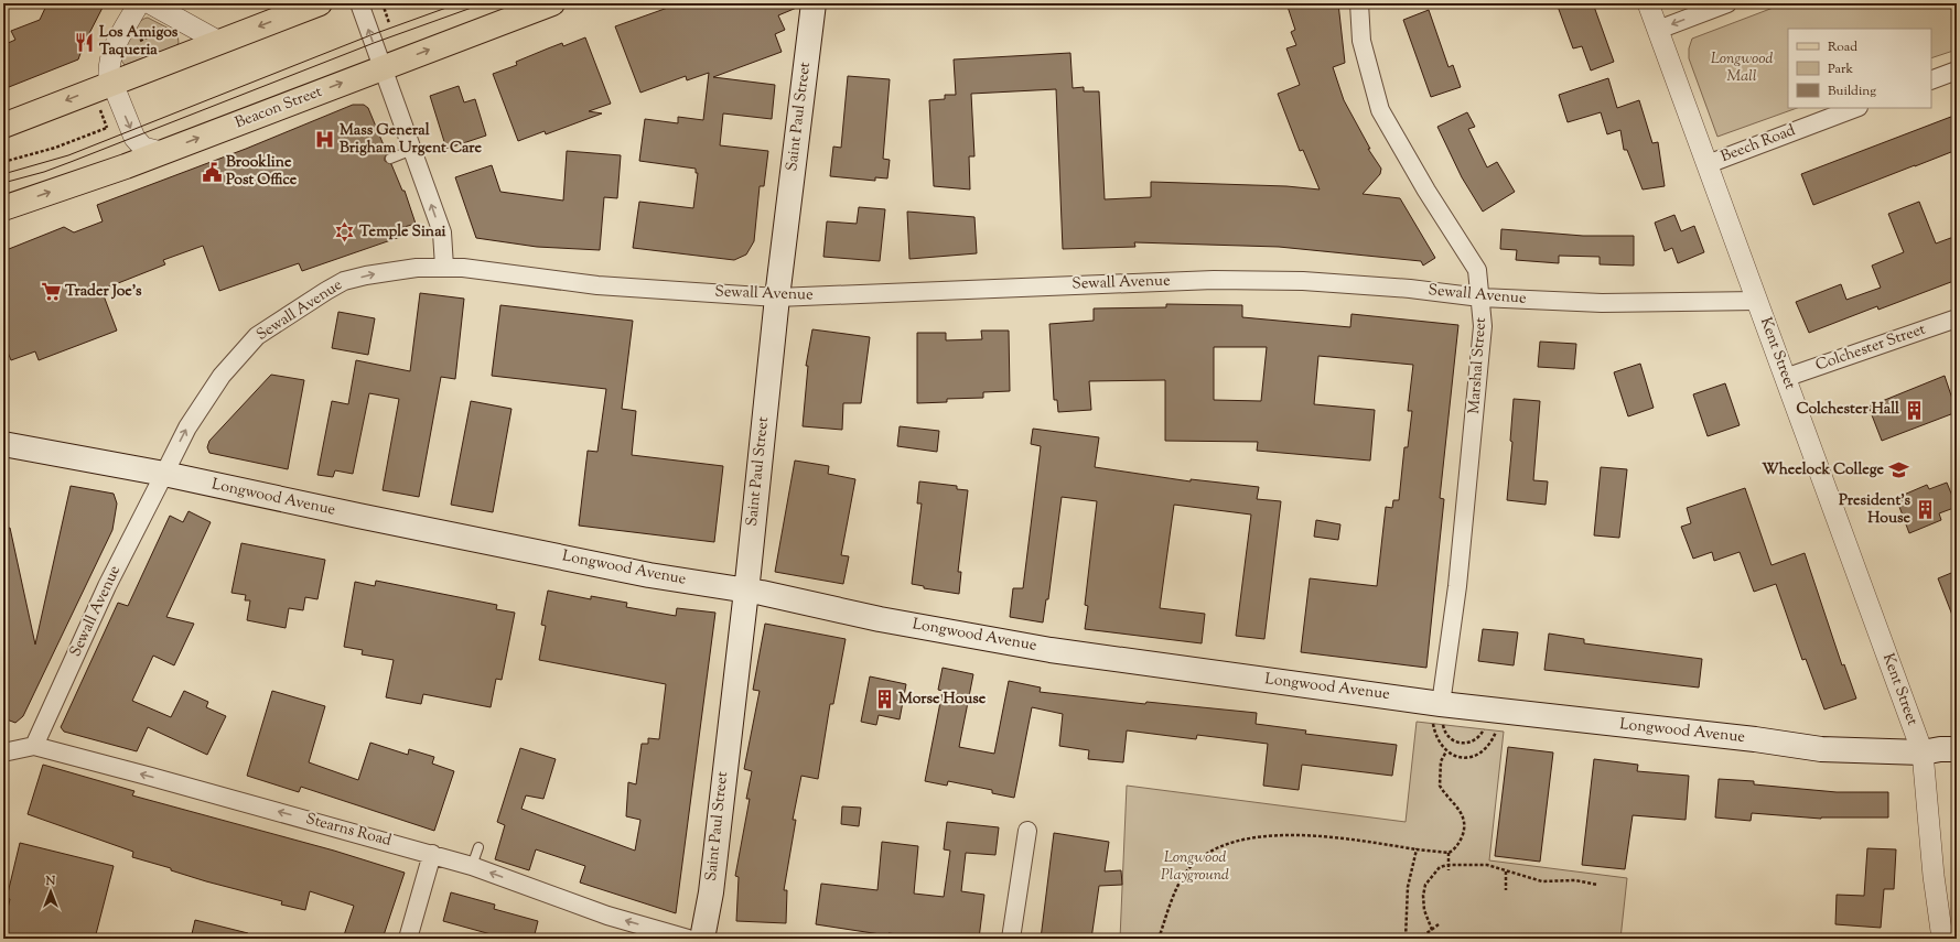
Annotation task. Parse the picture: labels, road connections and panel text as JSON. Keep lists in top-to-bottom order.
{
  "streets": {
    "main road": ["Beacon Street", "Saint Paul Street", "Longwood Avenue"],
    "street": [
      "Beech Road",
      "Sewall Avenue",
      "Colchester Street",
      "Kent Street",
      "Marshal Street",
      "Stearns Road"
    ]
  },
  "crossings": [
    ["Saint Paul Street", "Sewall Avenue"],
    ["Saint Paul Street", "Longwood Avenue"],
    ["Beech Road", "Kent Street"],
    ["Sewall Avenue", "Kent Street"],
    ["Sewall Avenue", "Marshal Street"],
    ["Sewall Avenue", "Longwood Avenue"],
    ["Sewall Avenue", "Stearns Road"],
    ["Colchester Street", "Kent Street"],
    ["Kent Street", "Longwood Avenue"],
    ["Marshal Street", "Longwood Avenue"]
  ],
  "one_way": ["Stearns Road"],
  "parks": ["Longwood Mall", "Longwood Playground"],
  "places": {
    "restaurant": ["Los Amigos Taqueria"],
    "hospital": ["Mass General Brigham Urgent Care"],
    "public building": ["Brookline Post Office"],
    "synagogue": ["Temple Sinai"],
    "supermarket": ["Trader Joe's"],
    "building": ["Colchester Hall", "President's House", "Morse House"],
    "school or university": ["Wheelock College"]
  },
  "legend": ["Road", "Park", "Building"],
  "north": "top"
}
